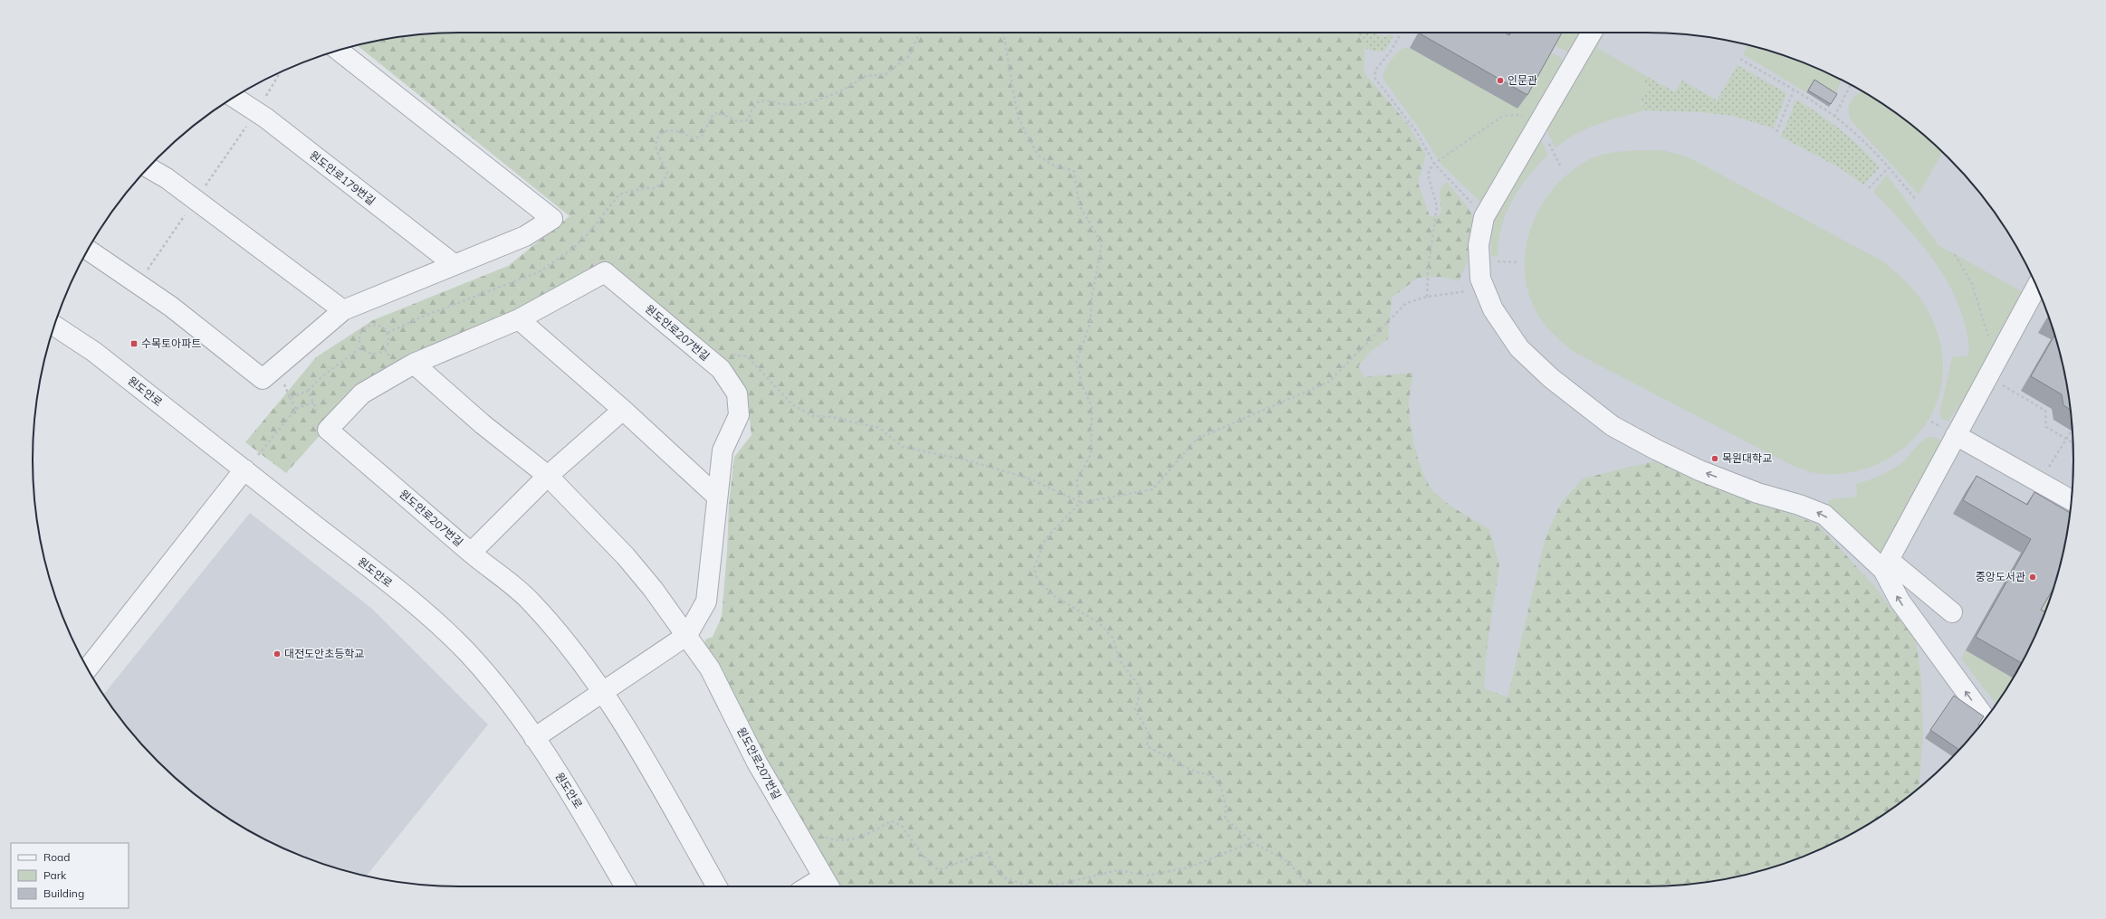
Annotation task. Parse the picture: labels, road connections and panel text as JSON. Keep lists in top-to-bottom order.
{
  "streets": {
    "street": ["원도안로179번길", "원도안로207번길", "원도안로"]
  },
  "crossings": [
    ["원도안로207번길", "원도안로"]
  ],
  "places": {
    "other": [
      "인문관",
      "목원대학교",
      "중앙도서관",
      "대전도안초등학교"
    ],
    "transit": ["수목토아파트"]
  },
  "legend": ["Road", "Park", "Building"]
}
